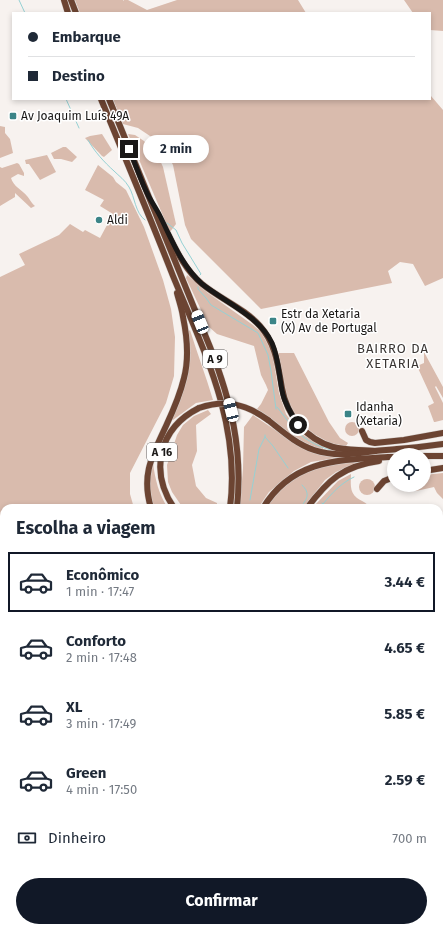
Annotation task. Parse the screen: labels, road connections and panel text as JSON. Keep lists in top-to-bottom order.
{
  "streets": {
    "highway": ["A 9", "A 16"]
  },
  "districts": ["BAIRRO DA XETARIA"],
  "places": {
    "transit": ["Av Joaquim Luís 49A", "Estr da Xetaria (X) Av de Portugal", "Idanha (Xetaria)"],
    "other": ["Aldi"]
  },
  "page": {
    "banner": ["Embarque", "Destino"],
    "bubble": "2 min",
    "heading": "Escolha a viagem",
    "list": [
      {
        "name": "Econômico",
        "note": "1 min · 17:47",
        "value": "3.44 €"
      },
      {
        "name": "Conforto",
        "note": "2 min · 17:48",
        "value": "4.65 €"
      },
      {
        "name": "XL",
        "note": "3 min · 17:49",
        "value": "5.85 €"
      },
      {
        "name": "Green",
        "note": "4 min · 17:50",
        "value": "2.59 €"
      }
    ],
    "pay": ["Dinheiro", "700 m"],
    "buttons": "Confirmar"
  }
}
